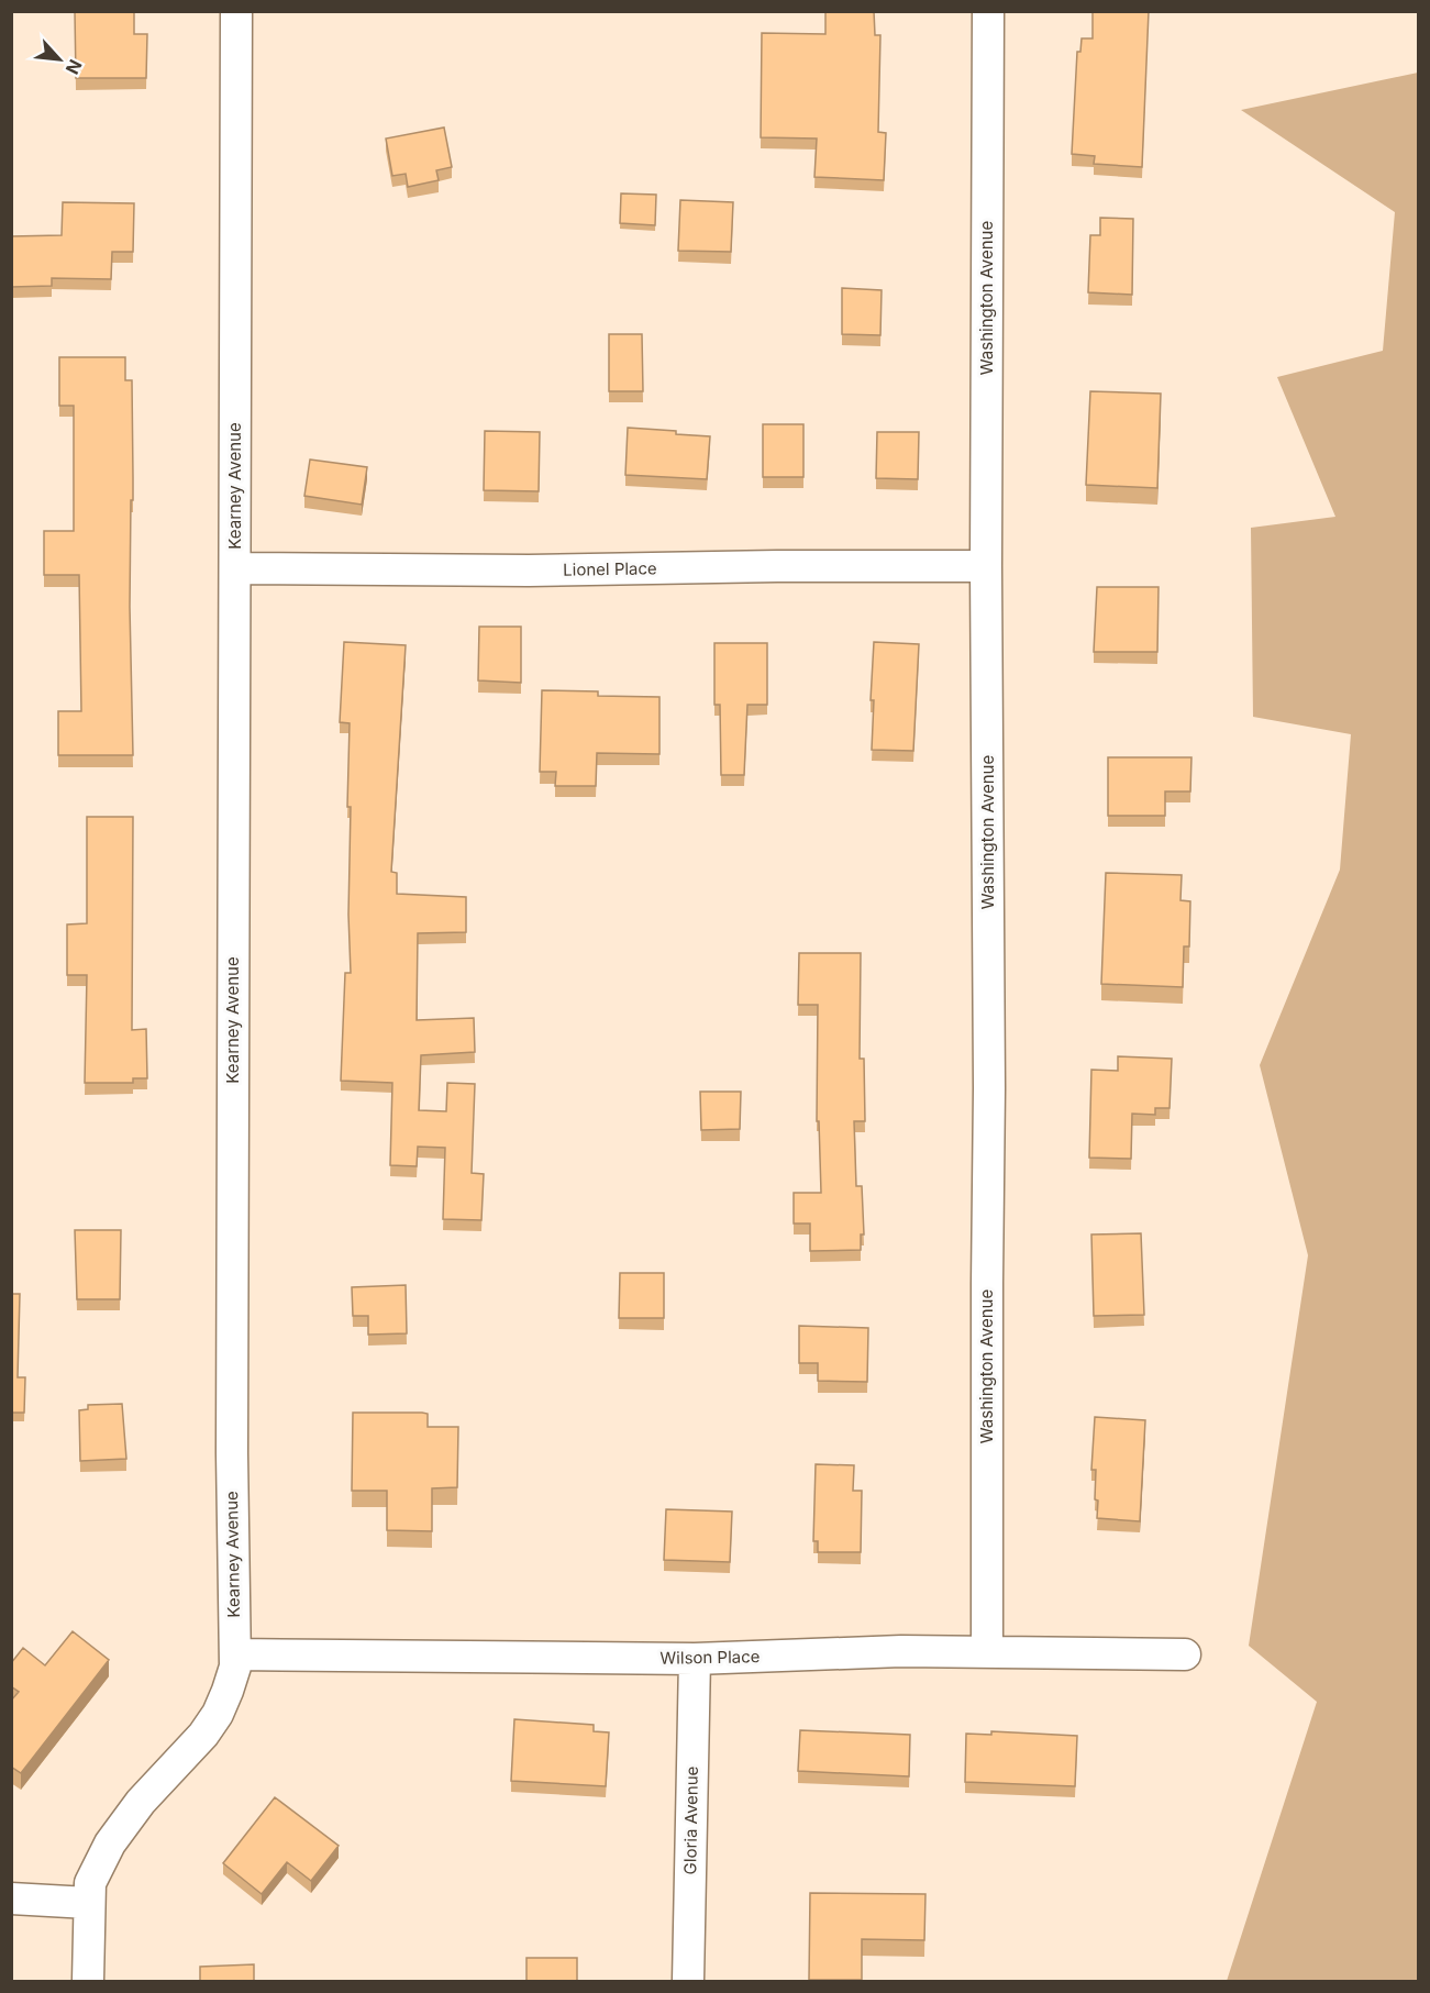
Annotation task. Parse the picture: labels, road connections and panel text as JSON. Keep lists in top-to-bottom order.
{
  "streets": {
    "street": [
      "Washington Avenue",
      "Kearney Avenue",
      "Lionel Place",
      "Wilson Place",
      "Gloria Avenue"
    ]
  },
  "crossings": [
    ["Washington Avenue", "Lionel Place"],
    ["Washington Avenue", "Wilson Place"],
    ["Kearney Avenue", "Lionel Place"],
    ["Kearney Avenue", "Wilson Place"],
    ["Wilson Place", "Gloria Avenue"]
  ],
  "north": "bottom right"
}
